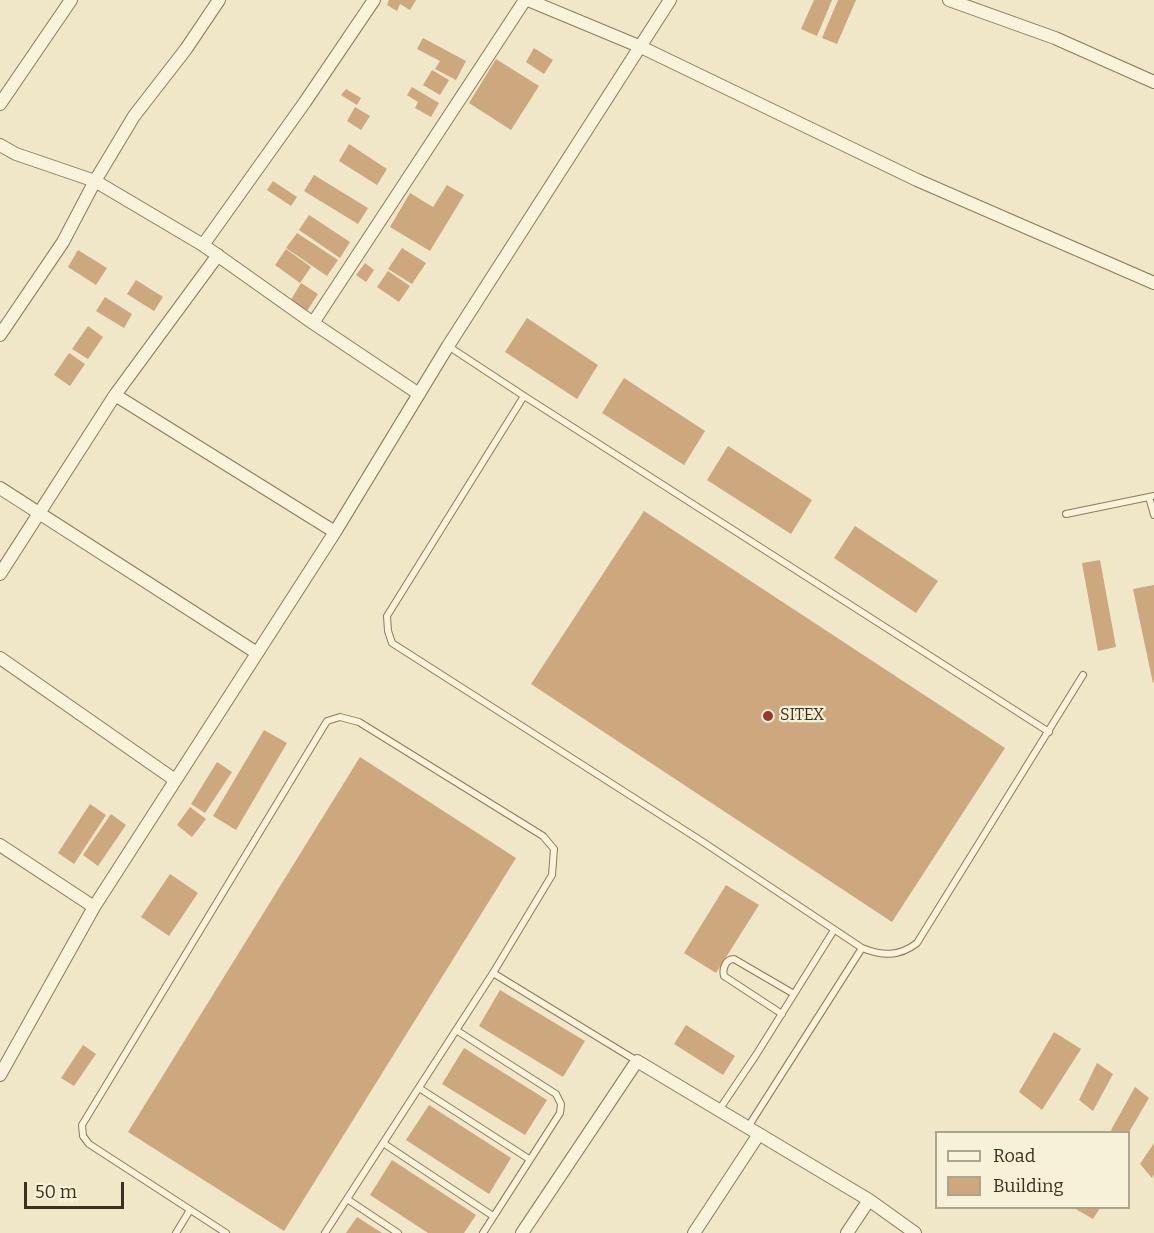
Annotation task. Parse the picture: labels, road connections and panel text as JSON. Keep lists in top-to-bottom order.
{
  "places": ["SITEX"],
  "legend": ["Road", "Building"],
  "scale_bar": "50 m"
}
